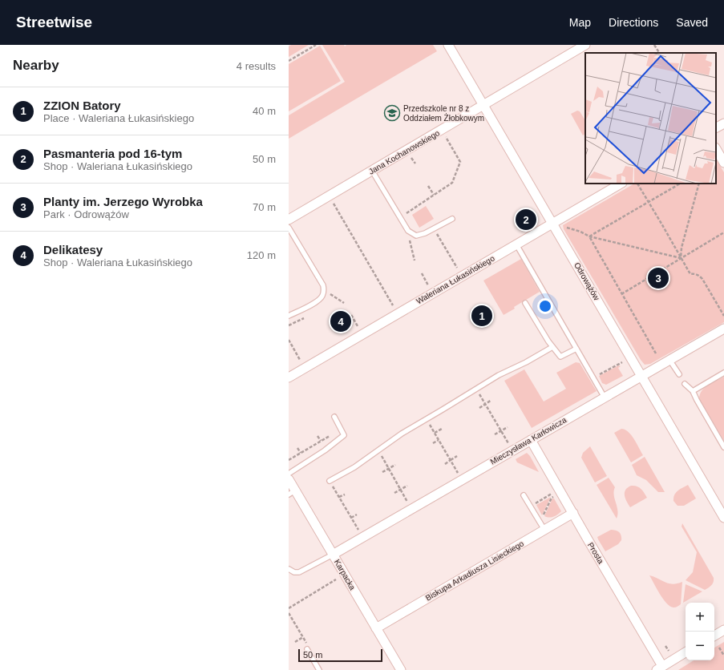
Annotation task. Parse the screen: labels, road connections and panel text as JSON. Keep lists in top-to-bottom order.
{
  "streets": {
    "street": [
      "Jana Kochanowskiego",
      "Waleriana Łukasińskiego",
      "Odrowążów",
      "Mieczysława Karłowicza",
      "Prosta",
      "Biskupa Arkadiusza Lisieckiego",
      "Karpacka"
    ]
  },
  "crossings": [
    ["Jana Kochanowskiego", "Odrowążów"],
    ["Waleriana Łukasińskiego", "Odrowążów"],
    ["Odrowążów", "Mieczysława Karłowicza"],
    ["Mieczysława Karłowicza", "Prosta"],
    ["Mieczysława Karłowicza", "Karpacka"],
    ["Prosta", "Biskupa Arkadiusza Lisieckiego"],
    ["Biskupa Arkadiusza Lisieckiego", "Karpacka"]
  ],
  "places": {
    "school or university": ["Przedszkole nr 8 z Oddziałem Żłobkowym"]
  },
  "scale_bar": "50 m",
  "page": {
    "header": "Streetwise",
    "nav": ["Map", "Directions", "Saved"],
    "heading": ["Nearby", "4 results"],
    "list": [
      {
        "mark": "1",
        "name": "ZZION Batory",
        "note": "Place · Waleriana Łukasińskiego",
        "value": "40 m"
      },
      {
        "mark": "2",
        "name": "Pasmanteria pod 16-tym",
        "note": "Shop · Waleriana Łukasińskiego",
        "value": "50 m"
      },
      {
        "mark": "3",
        "name": "Planty im. Jerzego Wyrobka",
        "note": "Park · Odrowążów",
        "value": "70 m"
      },
      {
        "mark": "4",
        "name": "Delikatesy",
        "note": "Shop · Waleriana Łukasińskiego",
        "value": "120 m"
      }
    ],
    "pins": [
      "2",
      "3",
      "1",
      "4"
    ],
    "map_buttons": ["+", "−"],
    "scale": "50 m"
  }
}
